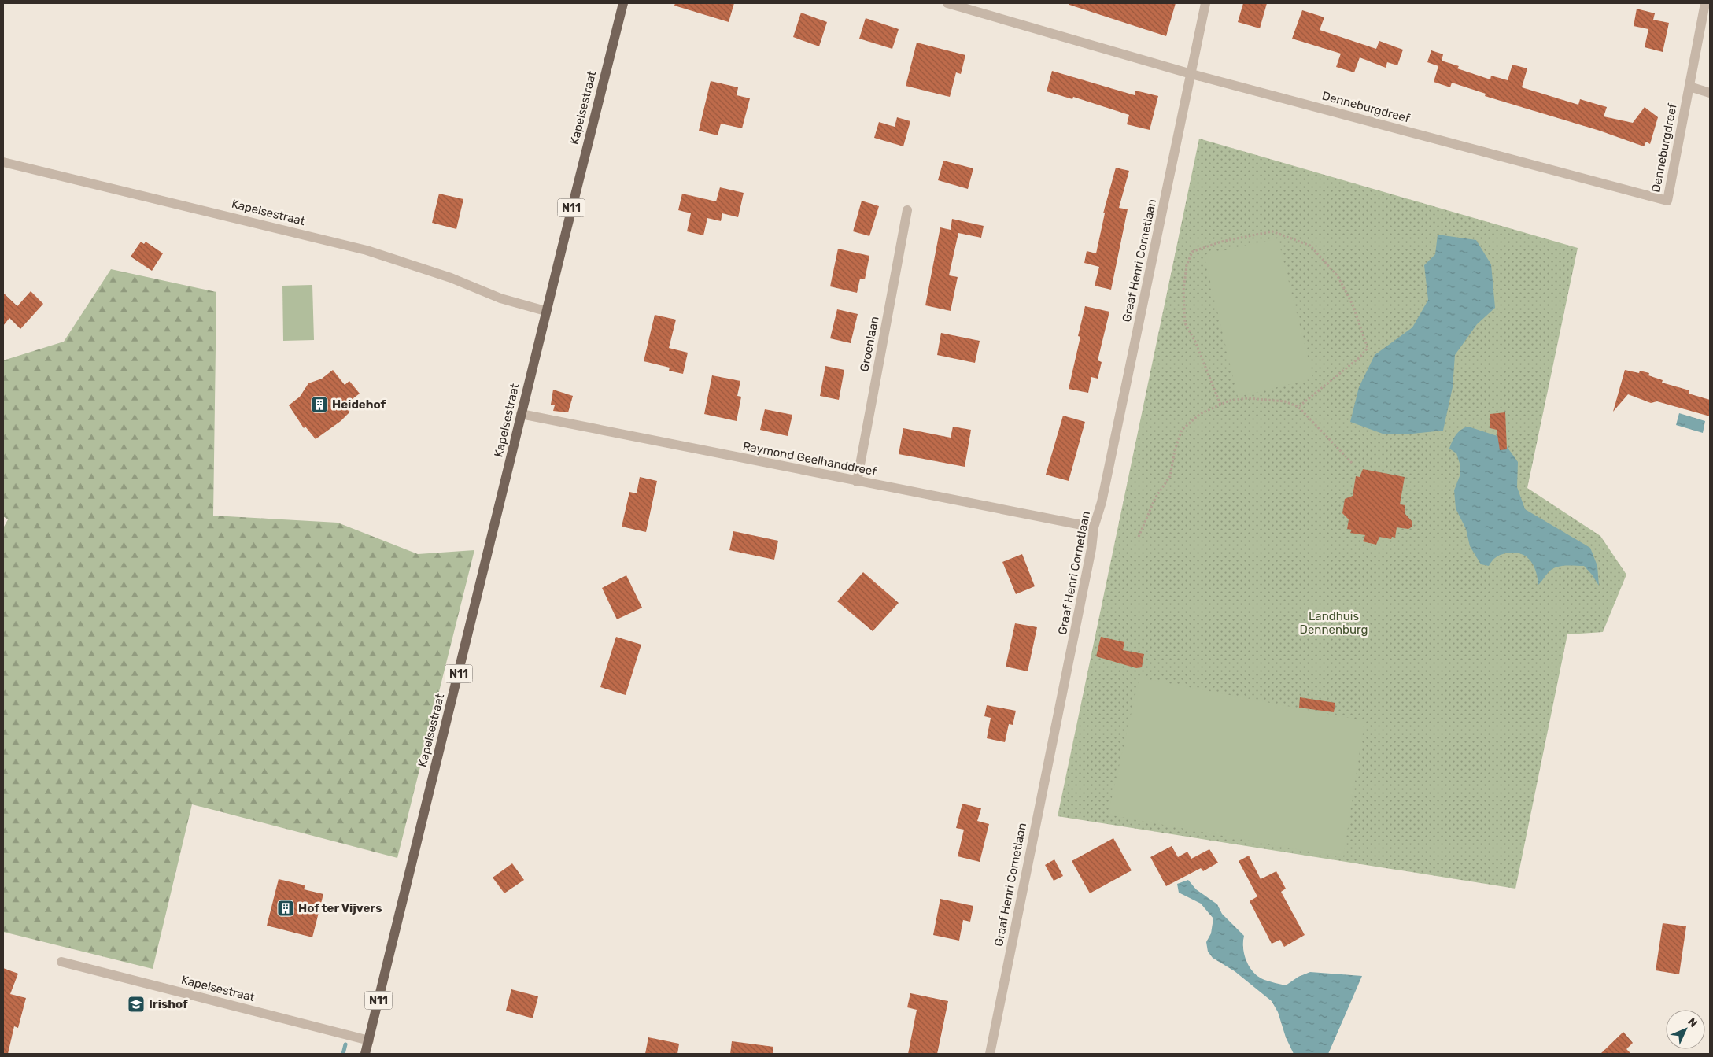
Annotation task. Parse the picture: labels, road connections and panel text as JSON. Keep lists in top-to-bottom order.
{
  "streets": {
    "main road": ["Kapelsestraat", "N11"],
    "street": [
      "Denneburgdreef",
      "Graaf Henri Cornetlaan",
      "Groenlaan",
      "Raymond Geelhanddreef"
    ]
  },
  "crossings": [
    ["Denneburgdreef", "Graaf Henri Cornetlaan"],
    ["Kapelsestraat", "Raymond Geelhanddreef"],
    ["Graaf Henri Cornetlaan", "Raymond Geelhanddreef"],
    ["Groenlaan", "Raymond Geelhanddreef"]
  ],
  "parks": ["Landhuis Dennenburg"],
  "places": {
    "building": ["Heidehof", "Hof ter Vijvers"],
    "school or university": ["Irishof"]
  },
  "north": "top right"
}
